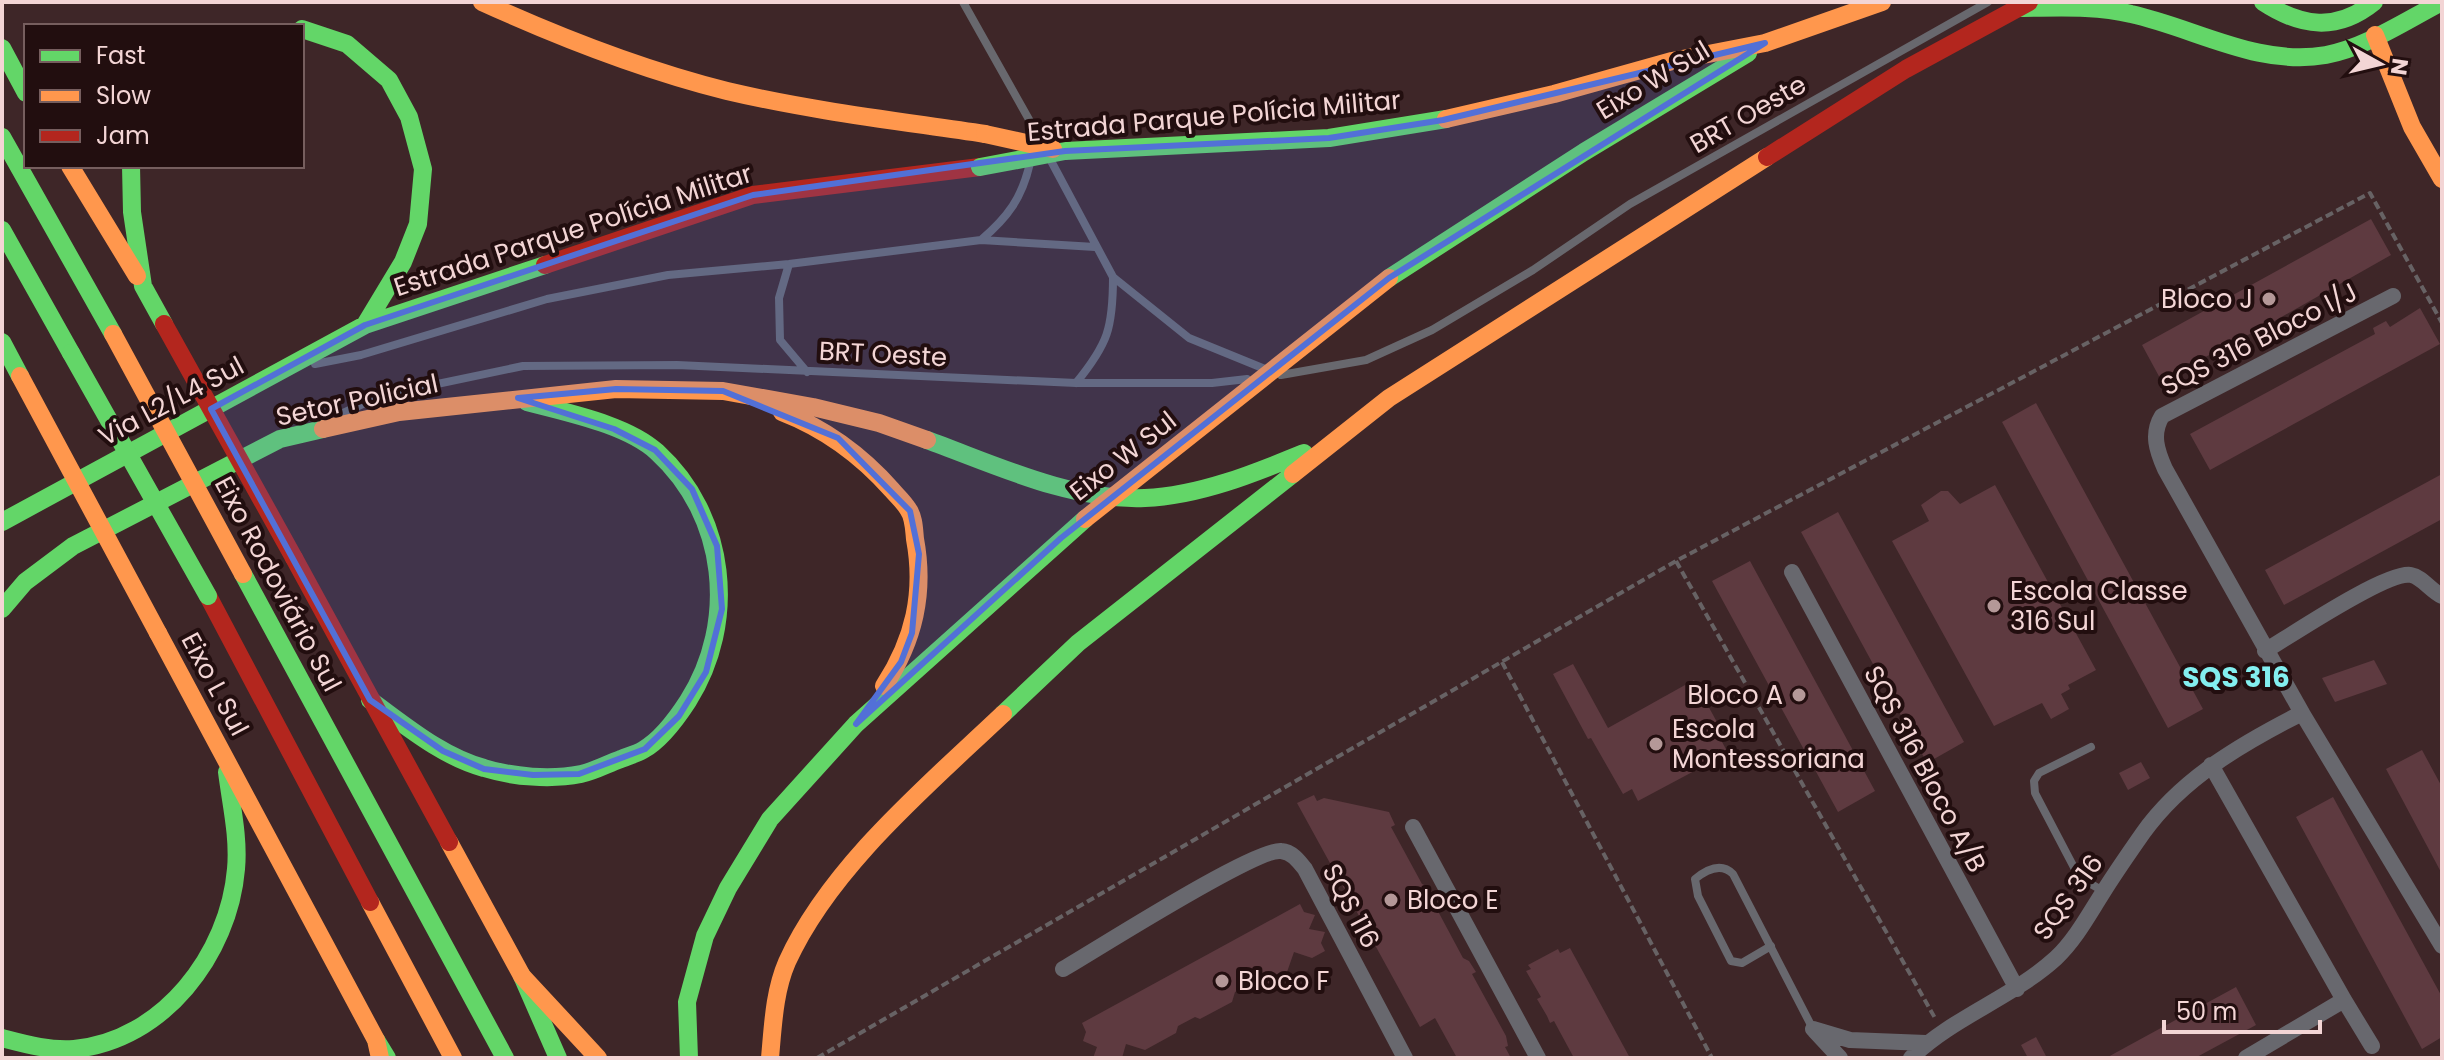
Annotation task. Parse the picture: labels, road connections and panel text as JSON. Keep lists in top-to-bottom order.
{
  "streets": {
    "main road": [
      "Eixo W Sul",
      "Estrada Parque Polícia Militar",
      "Setor Policial",
      "Via L2/L4 Sul",
      "Eixo Rodoviário Sul",
      "Eixo L Sul"
    ],
    "street": [
      "SQS 316 Bloco I/J",
      "SQS 316 Bloco A/B",
      "SQS 316",
      "SQS 116"
    ],
    "lane": ["BRT Oeste"]
  },
  "crossings": [
    ["Eixo W Sul", "Estrada Parque Polícia Militar"],
    ["Estrada Parque Polícia Militar", "Via L2/L4 Sul"],
    ["SQS 316 Bloco A/B", "SQS 316"]
  ],
  "districts": ["SQS 316"],
  "places": [
    "Bloco J",
    "Escola Classe 316 Sul",
    "Bloco A",
    "Escola Montessoriana",
    "Bloco E",
    "Bloco F"
  ],
  "legend": ["Fast", "Slow", "Jam"],
  "scale_bar": "50 m",
  "north": "right"
}
